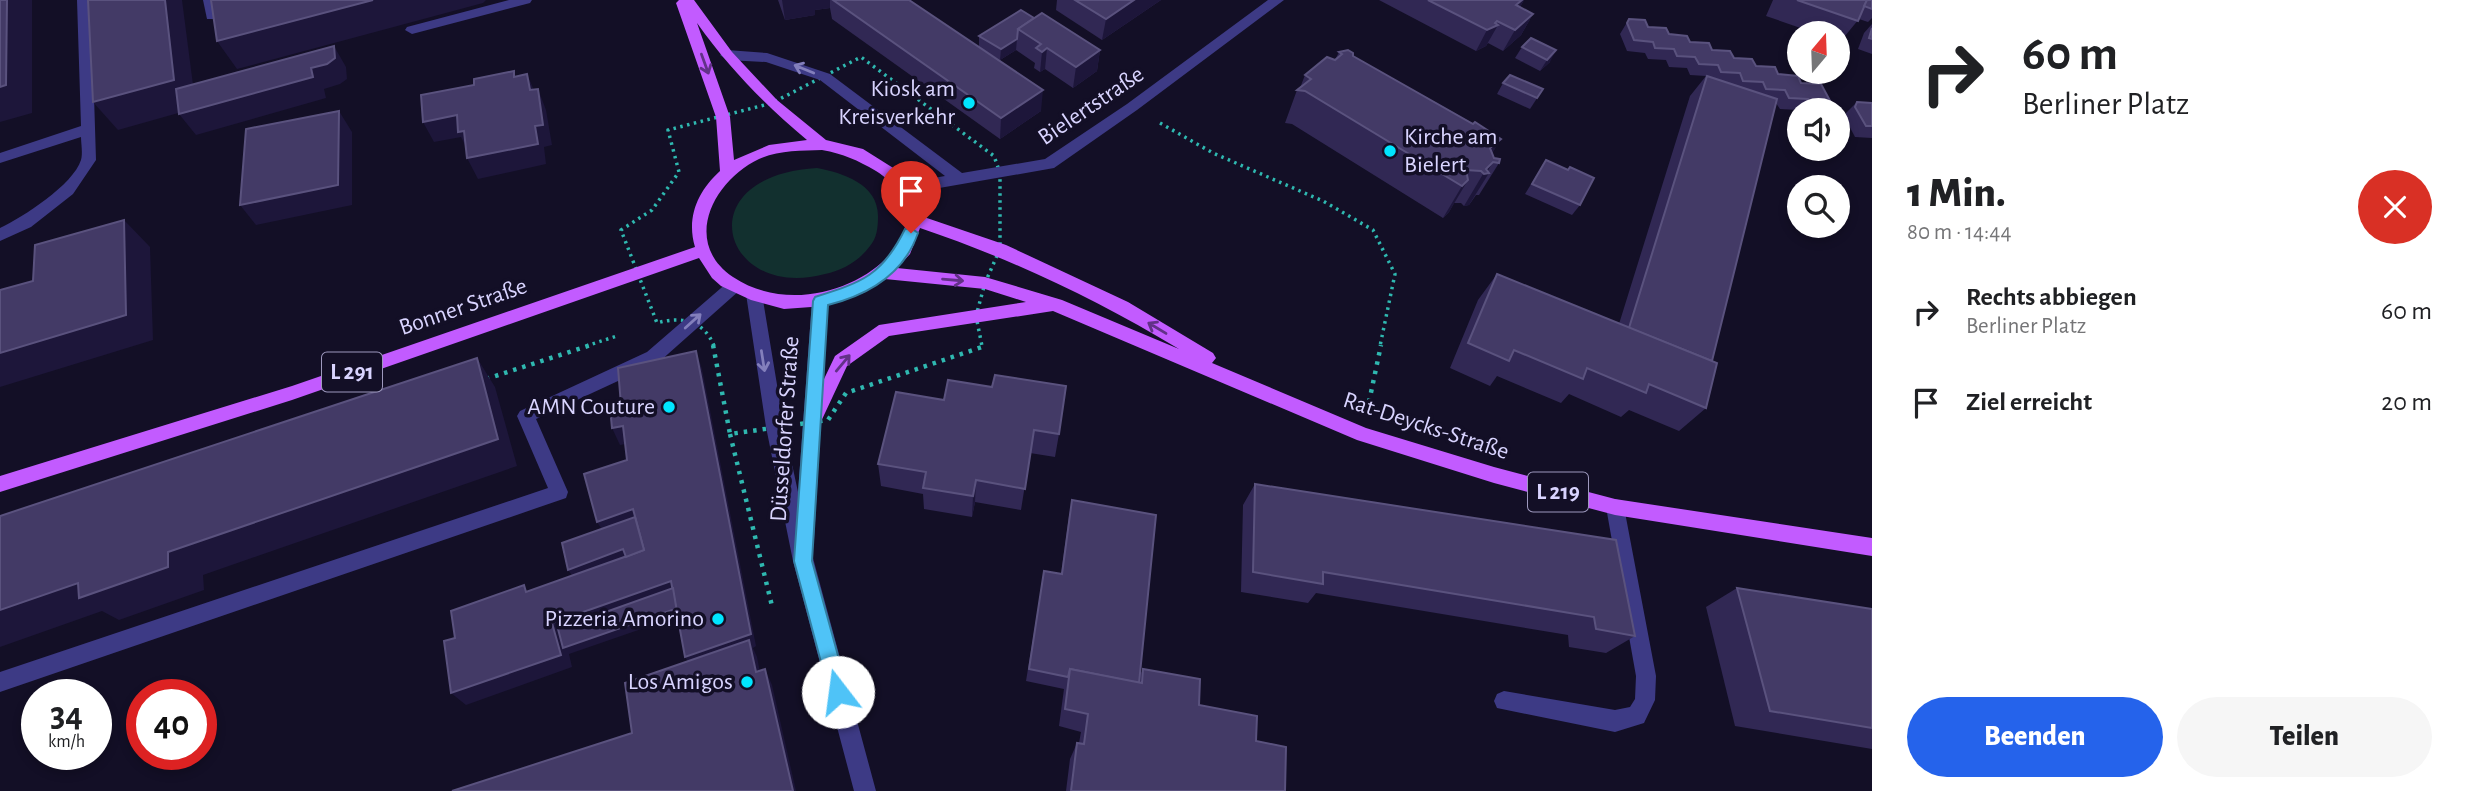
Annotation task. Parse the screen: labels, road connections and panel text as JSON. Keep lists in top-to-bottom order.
{
  "streets": {
    "main road": [
      "Bonner Straße",
      "L 291",
      "Rat-Deycks-Straße",
      "L 219"
    ],
    "street": ["Bielertstraße", "Düsseldorfer Straße"]
  },
  "crossings": [
    ["Bielertstraße", "Bonner Straße"],
    ["Bielertstraße", "Rat-Deycks-Straße"],
    ["Bielertstraße", "Düsseldorfer Straße"],
    ["Bonner Straße", "Rat-Deycks-Straße"],
    ["Bonner Straße", "Düsseldorfer Straße"],
    ["Rat-Deycks-Straße", "Düsseldorfer Straße"]
  ],
  "places": [
    "Kiosk am Kreisverkehr",
    "Kirche am Bielert",
    "AMN Couture",
    "Pizzeria Amorino",
    "Los Amigos"
  ],
  "north": "top",
  "page": {
    "turn": ["60 m", "Berliner Platz"],
    "heading": ["1 Min.", "80 m · 14:44"],
    "list": [
      {
        "name": "Rechts abbiegen",
        "note": "Berliner Platz",
        "value": "60 m"
      },
      {
        "name": "Ziel erreicht",
        "value": "20 m"
      }
    ],
    "speed": "34 km/h",
    "limit": "40",
    "buttons": ["Beenden", "Teilen"]
  }
}
